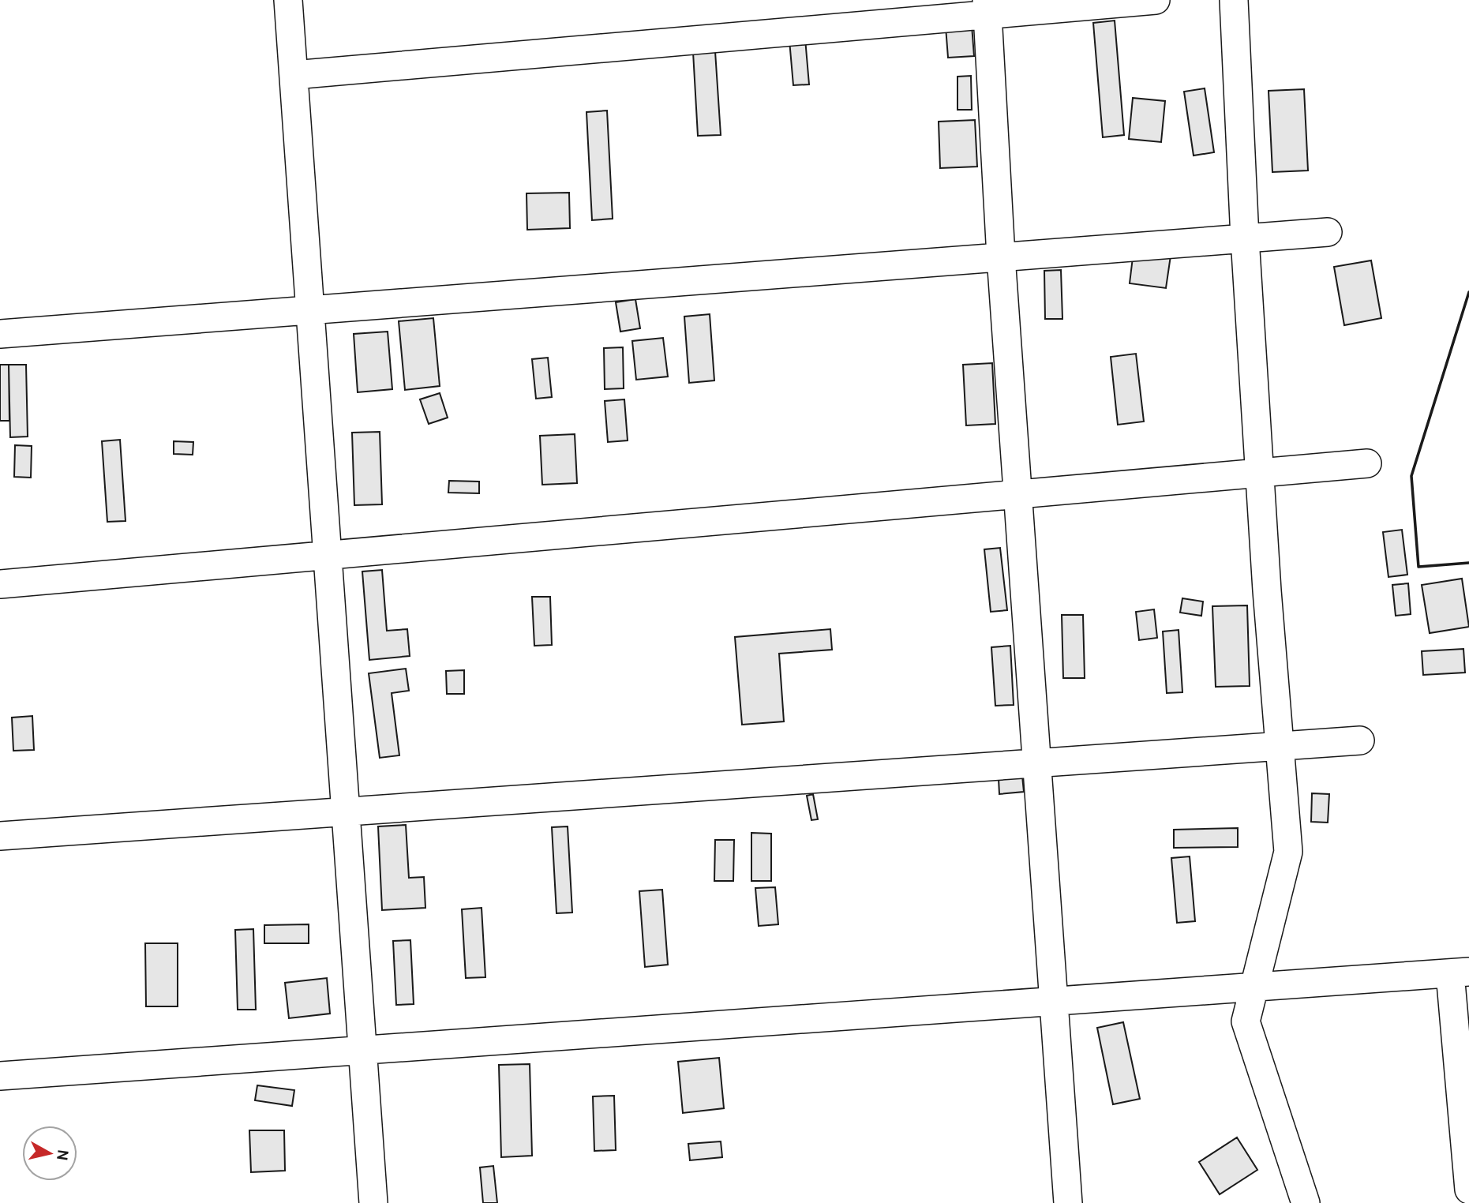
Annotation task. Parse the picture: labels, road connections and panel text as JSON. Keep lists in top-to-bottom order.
{
  "north": "right"
}
